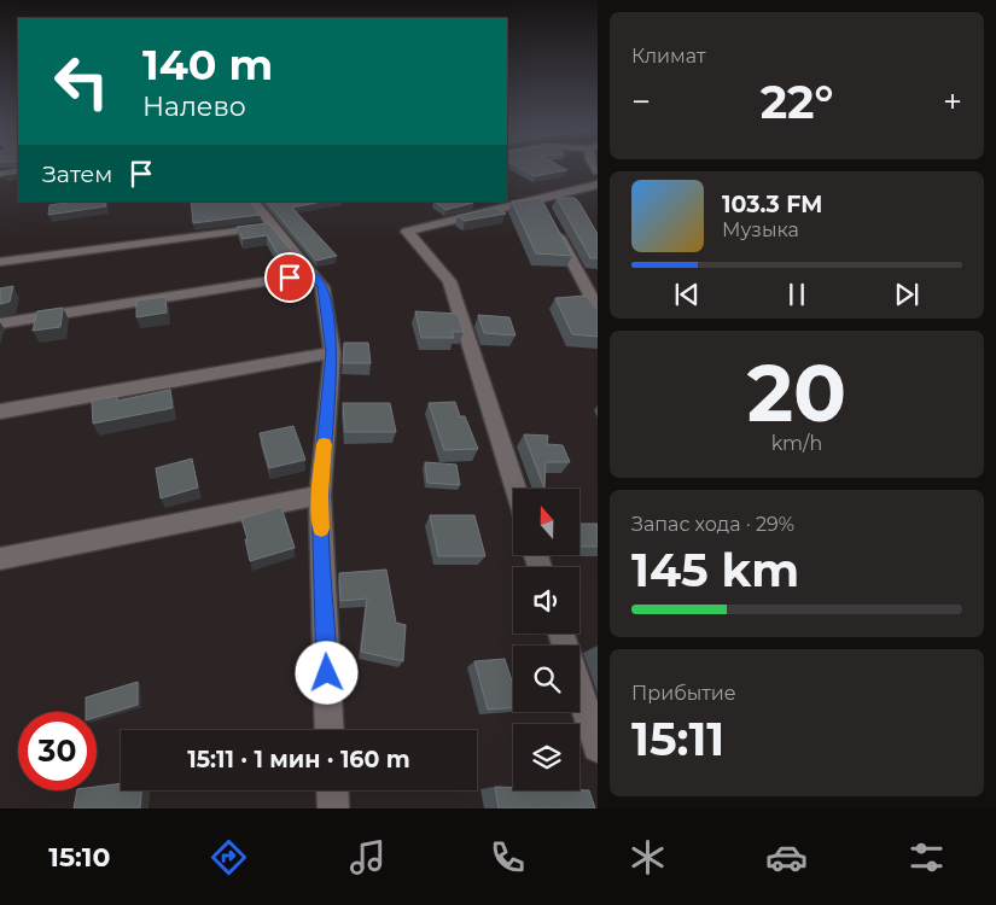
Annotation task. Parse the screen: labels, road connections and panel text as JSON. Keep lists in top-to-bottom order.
{
  "north": "top",
  "page": {
    "tile": [
      "Климат",
      ["20", "km/h"],
      ["Запас хода · 29%", "145 km"],
      ["Прибытие", "15:11"]
    ],
    "turn": ["140 m", "Налево"],
    "heat": ["−", "22°", "+"],
    "then": "Затем",
    "song": ["103.3 FM", "Музыка"],
    "limit": "30",
    "trip": "15:11 · 1 мин · 160 m",
    "tabs": "15:10"
  }
}
